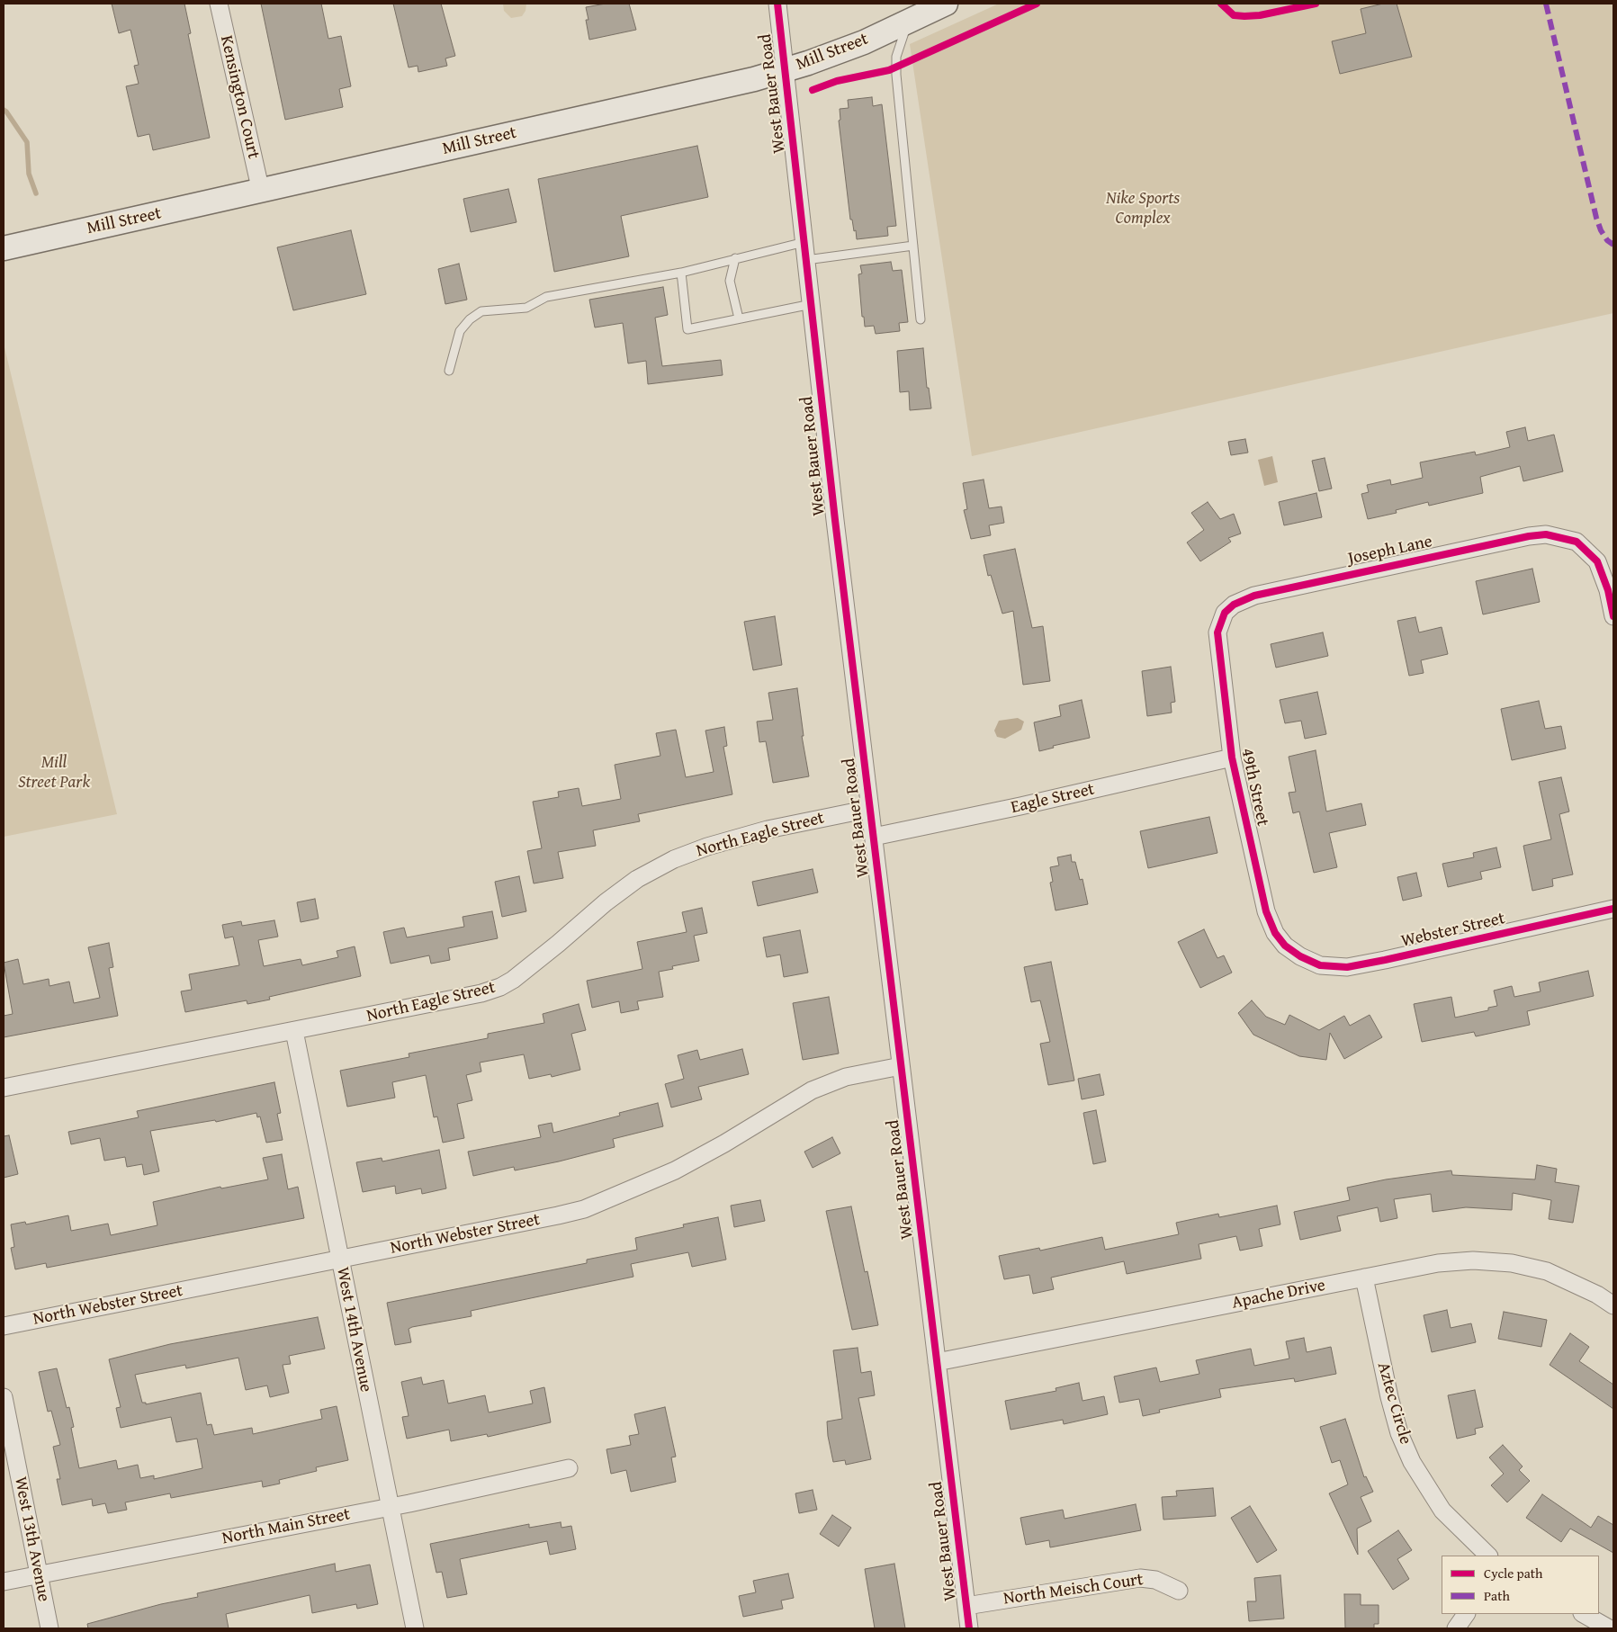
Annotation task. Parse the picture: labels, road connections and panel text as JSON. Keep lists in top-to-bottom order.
{
  "streets": {
    "main road": ["Mill Street"],
    "street": [
      "West Bauer Road",
      "Kensington Court",
      "Joseph Lane",
      "49th Street",
      "Eagle Street",
      "North Eagle Street",
      "Webster Street",
      "North Webster Street",
      "Apache Drive",
      "West 14th Avenue",
      "Aztec Circle",
      "North Main Street",
      "West 13th Avenue",
      "North Meisch Court"
    ]
  },
  "crossings": [
    ["Mill Street", "West Bauer Road"],
    ["Mill Street", "Kensington Court"],
    ["West Bauer Road", "Eagle Street"],
    ["West Bauer Road", "North Eagle Street"],
    ["West Bauer Road", "North Webster Street"],
    ["West Bauer Road", "Apache Drive"],
    ["West Bauer Road", "North Meisch Court"],
    ["Joseph Lane", "49th Street"],
    ["49th Street", "Eagle Street"],
    ["49th Street", "Webster Street"],
    ["North Eagle Street", "West 14th Avenue"],
    ["North Webster Street", "West 14th Avenue"],
    ["Apache Drive", "Aztec Circle"],
    ["West 14th Avenue", "North Main Street"],
    ["North Main Street", "West 13th Avenue"]
  ],
  "parks": ["Nike Sports Complex", "Mill Street Park"],
  "legend": ["Cycle path", "Path"]
}
